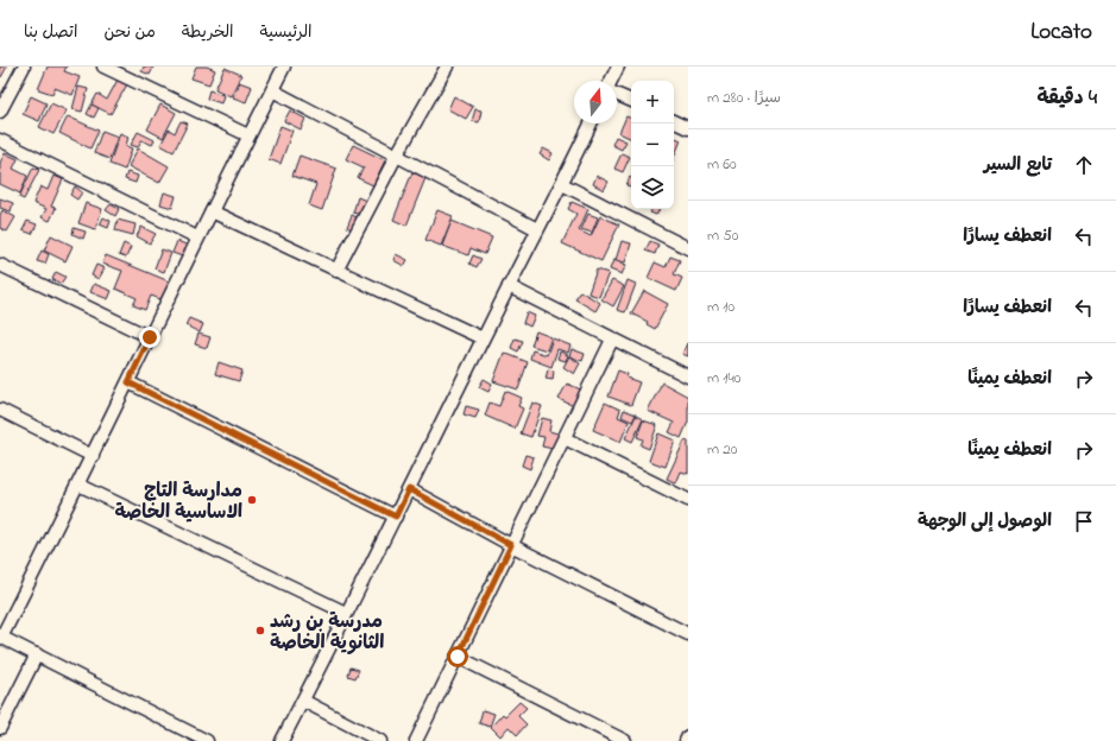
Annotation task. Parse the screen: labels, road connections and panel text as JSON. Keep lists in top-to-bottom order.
{
  "places": ["مدارسة التاج الاساسية الخاصة", "مدرسة بن رشد الثانوية الخاصة"],
  "north": "top",
  "page": {
    "header": "Locato",
    "nav": [
      "الرئيسية",
      "الخريطة",
      "من نحن",
      "اتصل بنا"
    ],
    "heading": ["4 دقيقة", "سيرًا · 280 m"],
    "map_buttons": ["+", "−"],
    "list": [
      ["تابع السير", "60 m"],
      ["انعطف يسارًا", "50 m"],
      ["انعطف يسارًا", "10 m"],
      ["انعطف يمينًا", "140 m"],
      ["انعطف يمينًا", "20 m"],
      "الوصول إلى الوجهة"
    ]
  }
}
